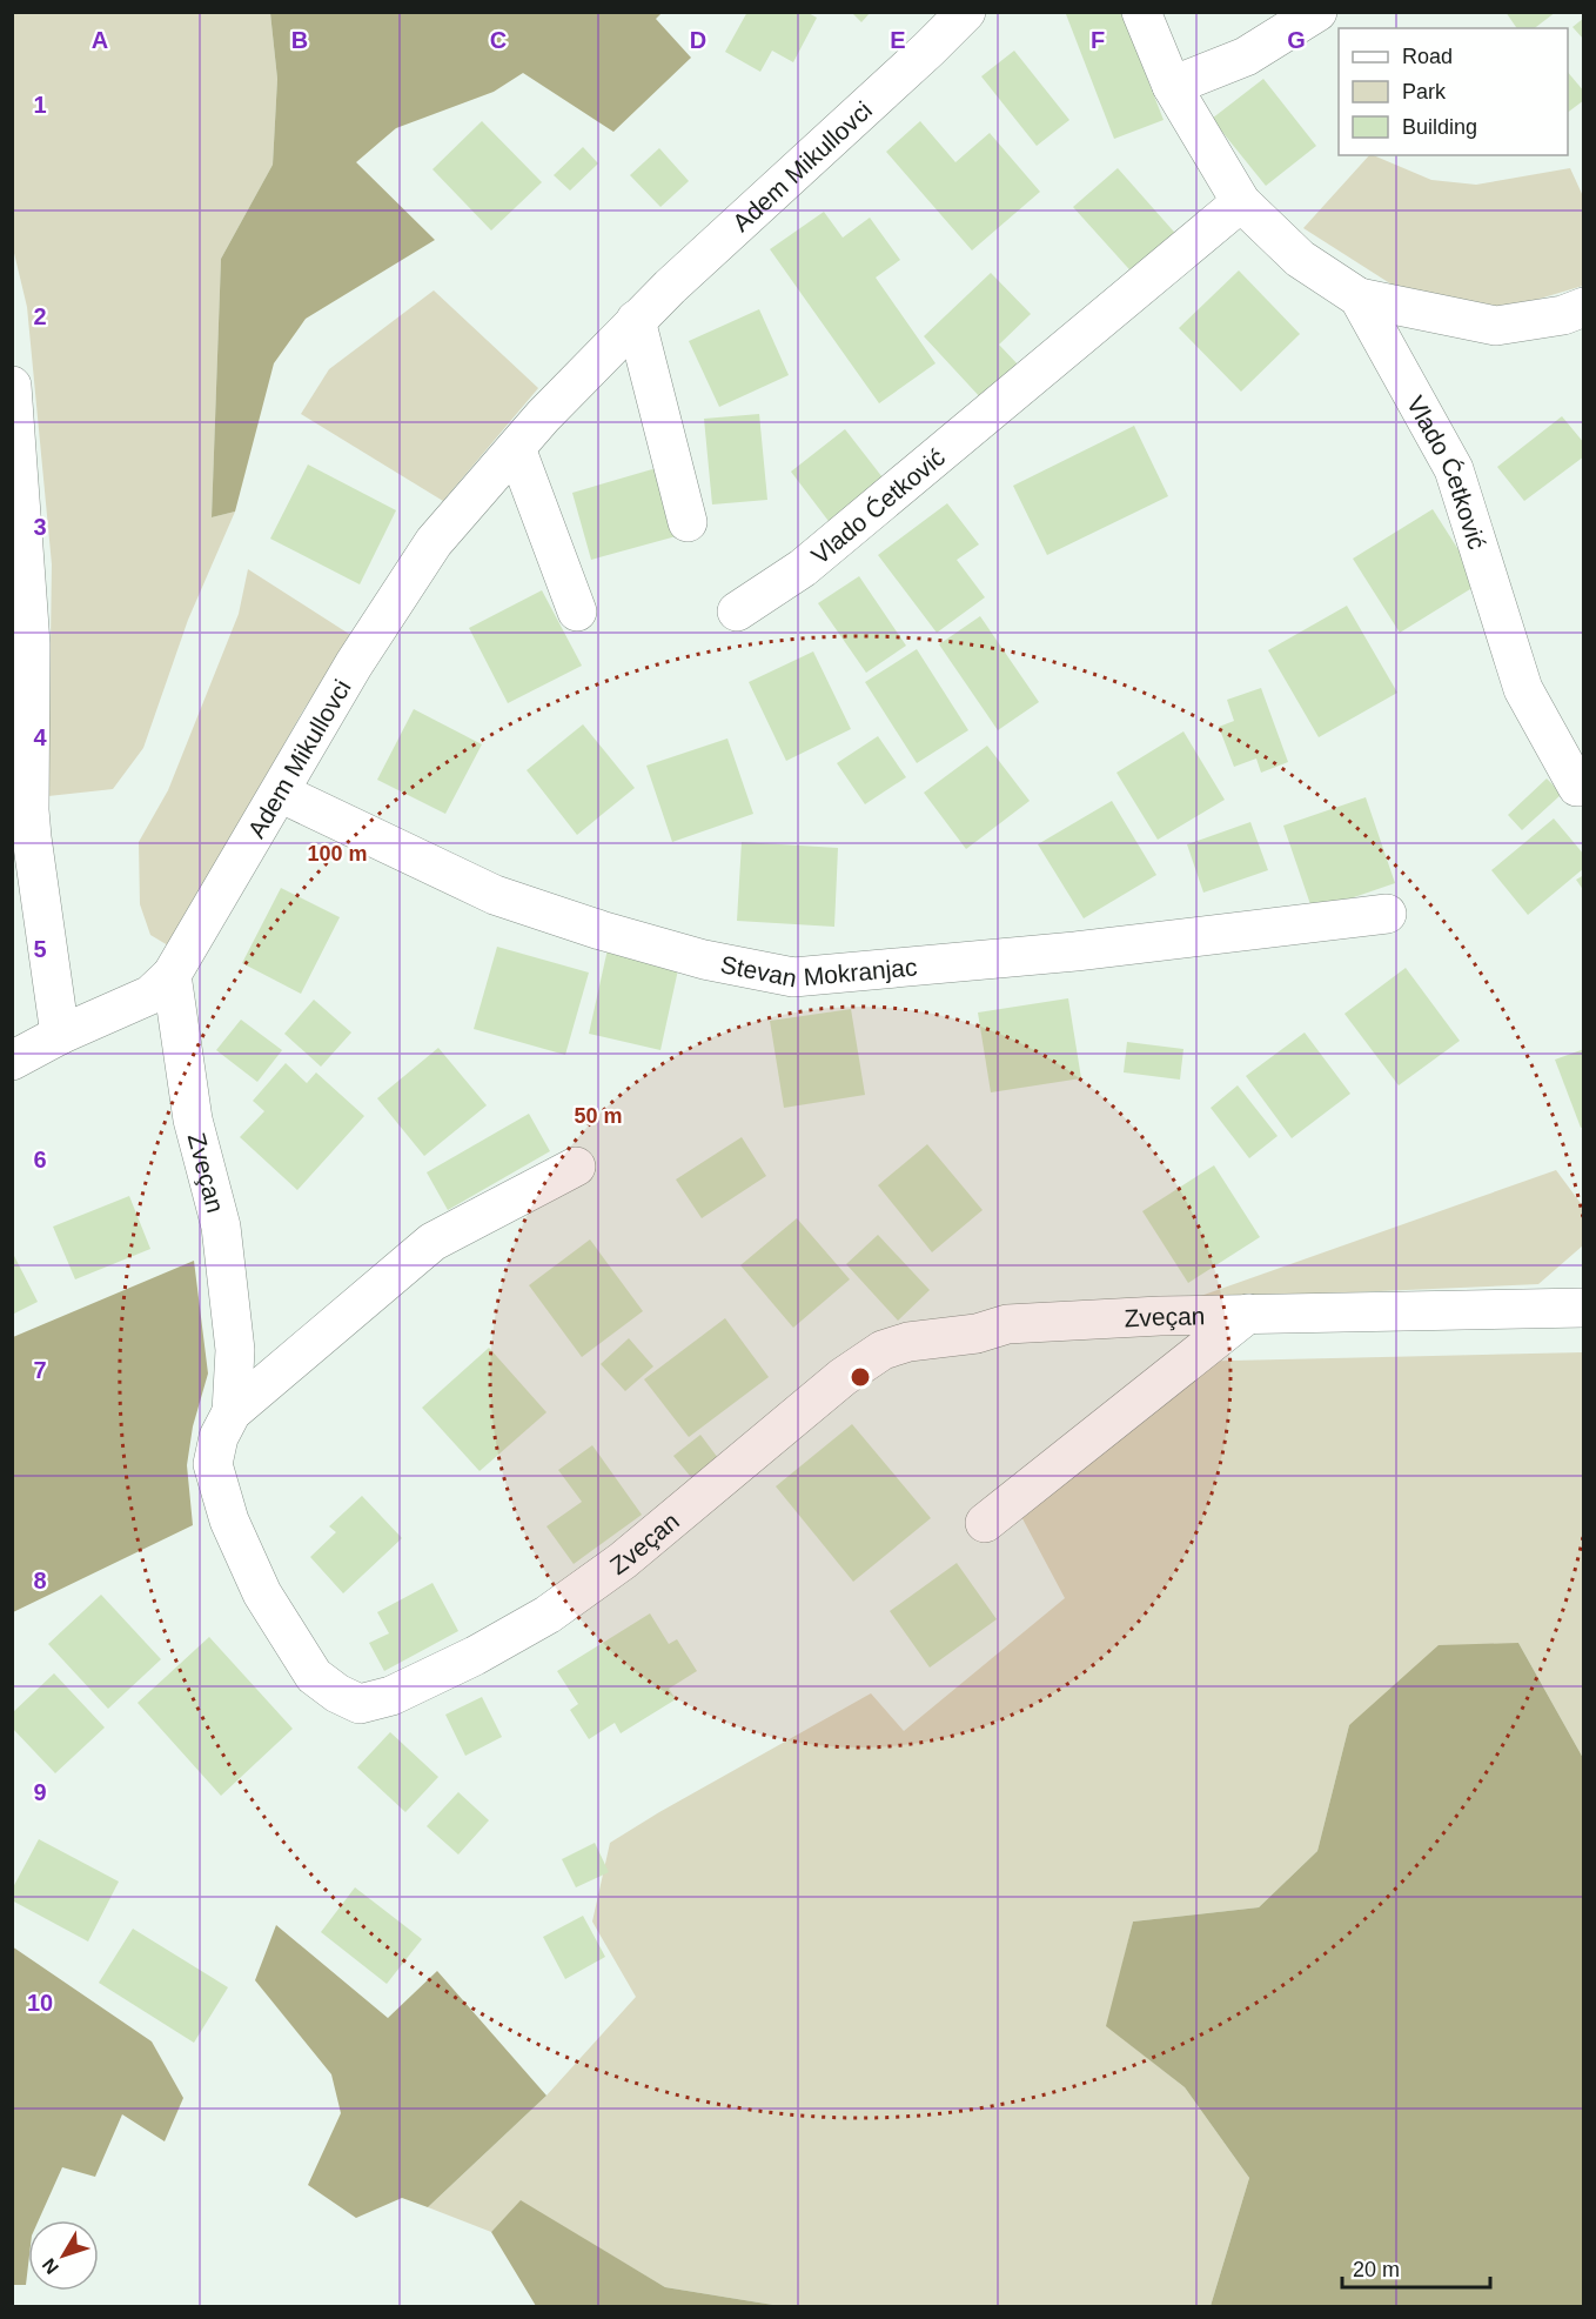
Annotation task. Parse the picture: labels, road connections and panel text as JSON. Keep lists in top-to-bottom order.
{
  "streets": {
    "street": [
      "Adem Mikullovci",
      "Vlado Ćetković",
      "Stevan Mokranjac",
      "Zveçan"
    ]
  },
  "crossings": [
    ["Adem Mikullovci", "Stevan Mokranjac"],
    ["Adem Mikullovci", "Zveçan"]
  ],
  "legend": ["Road", "Park", "Building"],
  "scale_bar": "20 m",
  "north": "bottom left",
  "grid": {
    "columns": [
      "A",
      "B",
      "C",
      "D",
      "E",
      "F",
      "G"
    ],
    "rows": [
      "1",
      "2",
      "3",
      "4",
      "5",
      "6",
      "7",
      "8",
      "9",
      "10"
    ]
  },
  "rings": ["100 m", "50 m"]
}
